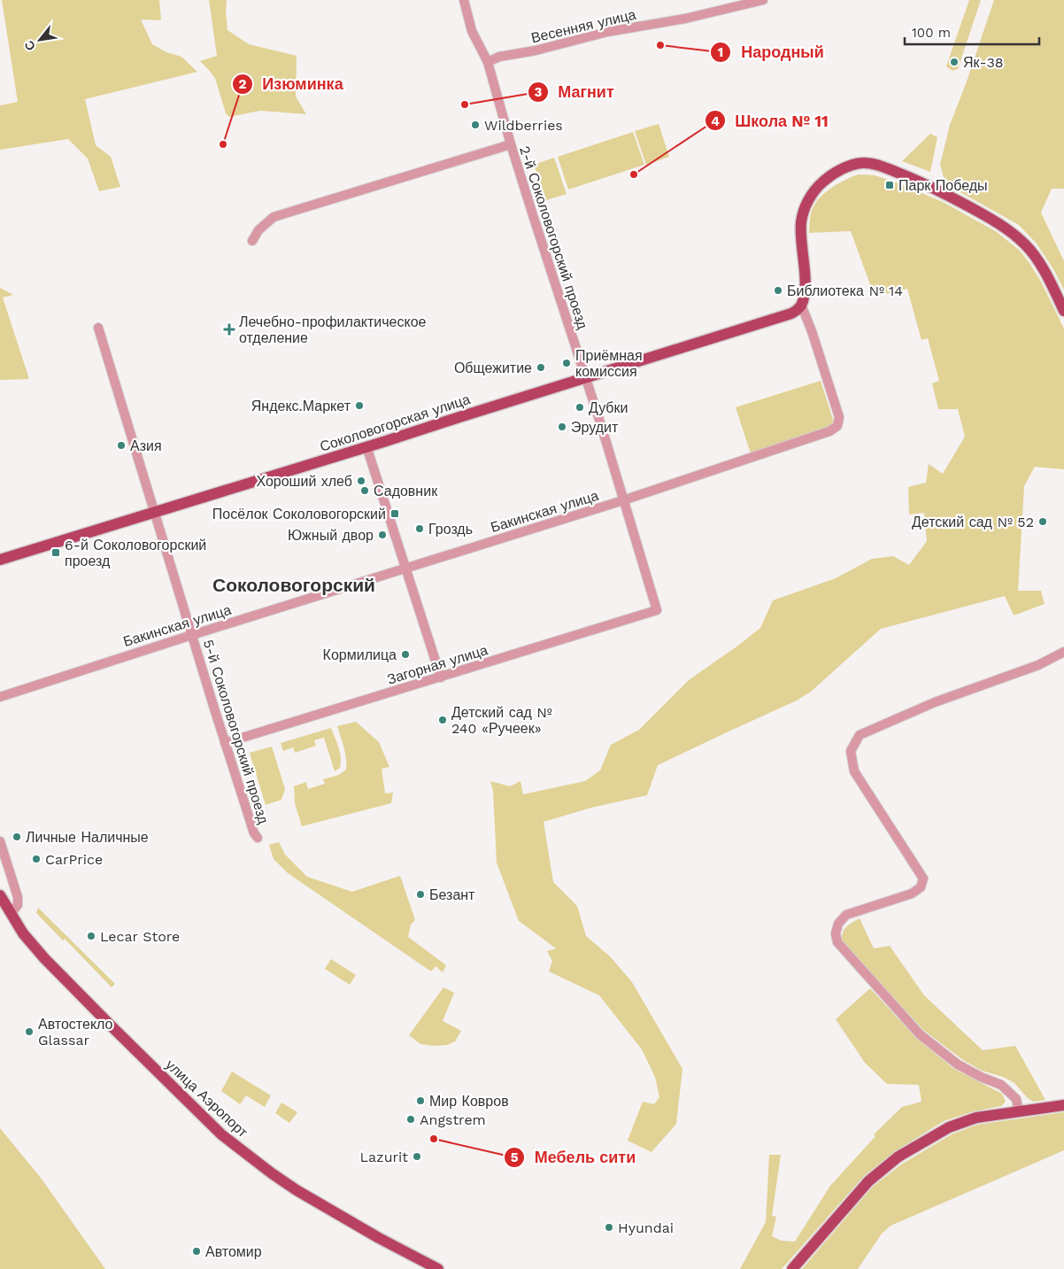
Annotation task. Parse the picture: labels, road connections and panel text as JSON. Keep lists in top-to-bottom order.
{
  "streets": {
    "main road": ["Соколовогорская улица", "улица Аэропорт"],
    "street": [
      "Весенняя улица",
      "2-й Соколовогорский проезд",
      "Бакинская улица",
      "Загорная улица",
      "5-й Соколовогорский проезд"
    ]
  },
  "crossings": [
    ["Весенняя улица", "2-й Соколовогорский проезд"],
    ["2-й Соколовогорский проезд", "Соколовогорская улица"],
    ["2-й Соколовогорский проезд", "Бакинская улица"],
    ["2-й Соколовогорский проезд", "Загорная улица"],
    ["Соколовогорская улица", "Бакинская улица"],
    ["Соколовогорская улица", "5-й Соколовогорский проезд"],
    ["Бакинская улица", "5-й Соколовогорский проезд"],
    ["Загорная улица", "5-й Соколовогорский проезд"]
  ],
  "districts": ["Соколовогорский"],
  "places": {
    "other": [
      "Народный",
      "Як-38",
      "Магнит",
      "Wildberries",
      "Изюминка",
      "Школа № 11",
      "Библиотека № 14",
      "Приёмная комиссия",
      "Общежитие",
      "Яндекс.Маркет",
      "Дубки",
      "Эрудит",
      "Азия",
      "Хороший хлеб",
      "Садовник",
      "Детский сад № 52",
      "Гроздь",
      "Южный двор",
      "Кормилица",
      "Детский сад № 240 «Ручеек»",
      "Личные Наличные",
      "CarPrice",
      "Безант",
      "Lecar Store",
      "Автостекло Glassar",
      "Мир Ковров",
      "Angstrem",
      "Мебель сити",
      "Lazurit",
      "Hyundai",
      "Автомир"
    ],
    "transit": ["Парк Победы", "Посёлок Соколовогорский", "6-й Соколовогорский проезд"],
    "health": ["Лечебно-профилактическое отделение"]
  },
  "scale_bar": "100 m",
  "north": "bottom left"
}
